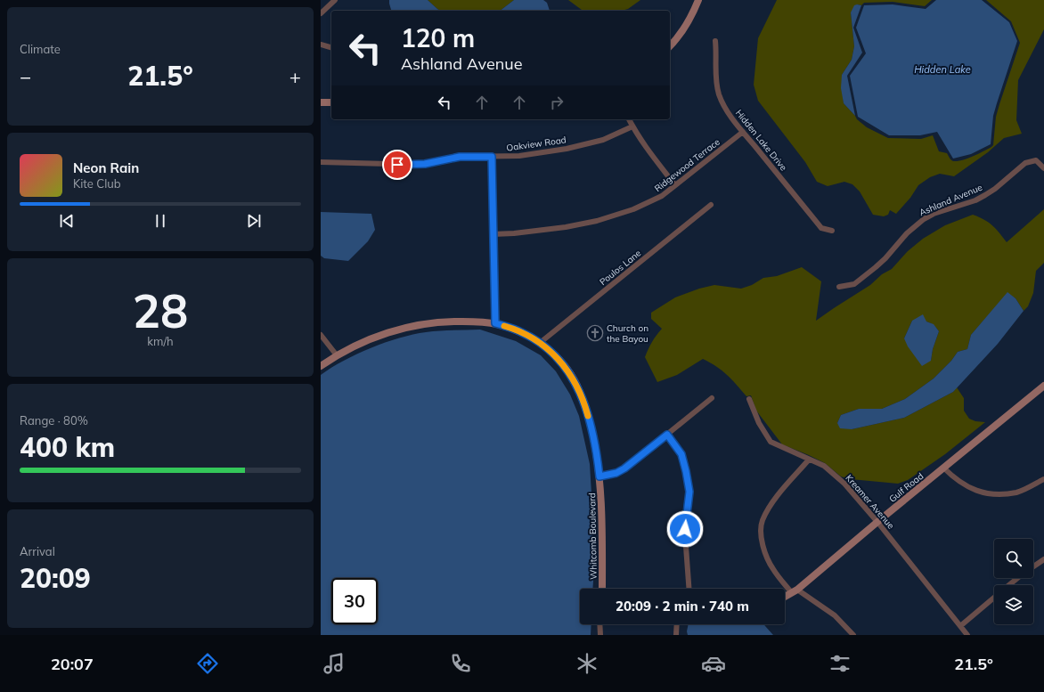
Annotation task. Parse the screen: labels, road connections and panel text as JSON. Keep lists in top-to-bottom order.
{
  "streets": {
    "street": [
      "Hidden Lake Drive",
      "Oakview Road",
      "Ridgewood Terrace",
      "Ashland Avenue",
      "Poulos Lane",
      "Gulf Road",
      "Kreamer Avenue",
      "Whitcomb Boulevard"
    ]
  },
  "crossings": [
    ["Hidden Lake Drive", "Ridgewood Terrace"],
    ["Poulos Lane", "Whitcomb Boulevard"],
    ["Gulf Road", "Kreamer Avenue"]
  ],
  "water": ["Hidden Lake"],
  "places": {
    "church": ["Church on the Bayou"]
  },
  "page": {
    "tile": [
      "Climate",
      ["28", "km/h"],
      ["Range · 80%", "400 km"],
      ["Arrival", "20:09"]
    ],
    "turn": ["120 m", "Ashland Avenue"],
    "heat": ["−", "21.5°", "+"],
    "song": ["Neon Rain", "Kite Club"],
    "limit": "30",
    "trip": "20:09 · 2 min · 740 m",
    "tabs": ["20:07", "21.5°"]
  }
}
